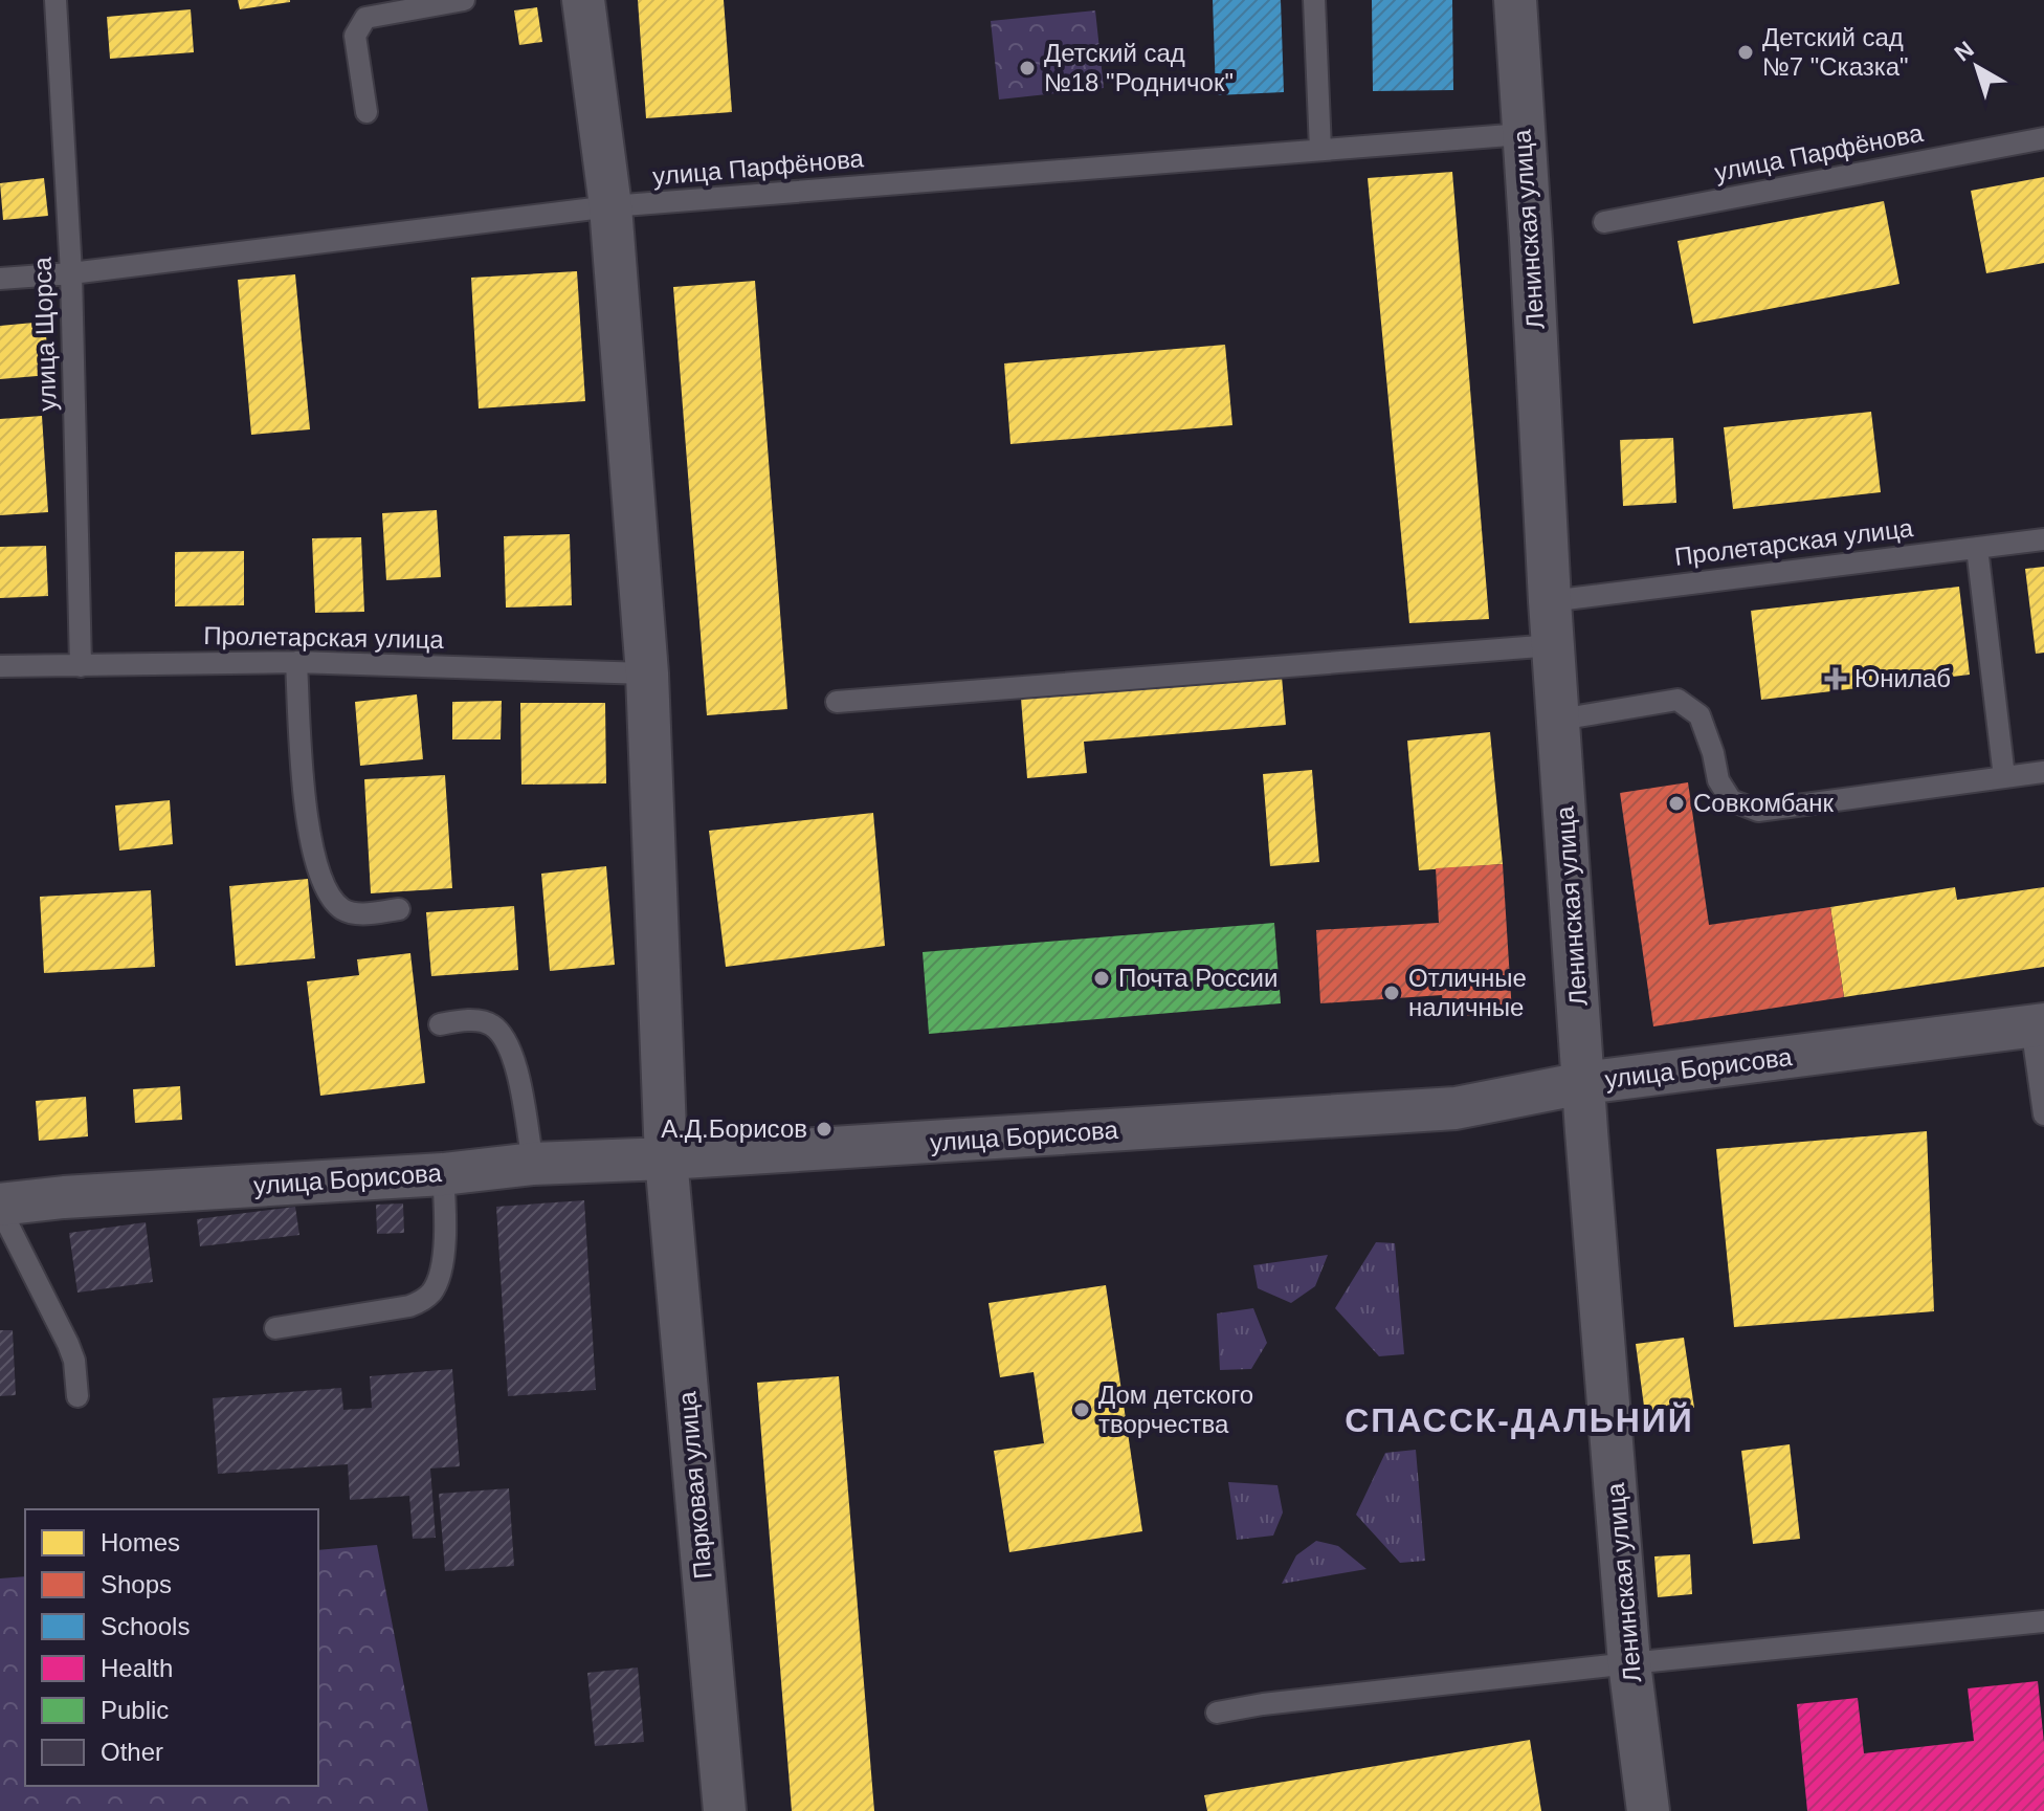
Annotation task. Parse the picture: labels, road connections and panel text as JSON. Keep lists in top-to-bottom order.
{
  "streets": {
    "street": ["Ленинская улица", "улица Борисова", "Парковая улица"],
    "lane": ["улица Парфёнова", "улица Щорса", "Пролетарская улица"]
  },
  "crossings": [
    ["улица Парфёнова", "Ленинская улица"],
    ["улица Парфёнова", "улица Щорса"],
    ["улица Парфёнова", "Парковая улица"],
    ["Ленинская улица", "Пролетарская улица"],
    ["Ленинская улица", "улица Борисова"],
    ["улица Щорса", "Пролетарская улица"],
    ["Пролетарская улица", "Парковая улица"],
    ["улица Борисова", "Парковая улица"]
  ],
  "districts": ["СПАССК-ДАЛЬНИЙ"],
  "places": {
    "other": [
      "Детский сад №7 \"Сказка\"",
      "Детский сад №18 \"Родничок\"",
      "Совкомбанк",
      "Почта России",
      "Отличные наличные",
      "А.Д.Борисов",
      "Дом детского творчества"
    ],
    "health": ["Юнилаб"]
  },
  "legend": [
    "Homes",
    "Shops",
    "Schools",
    "Health",
    "Public",
    "Other"
  ],
  "north": "top left"
}
